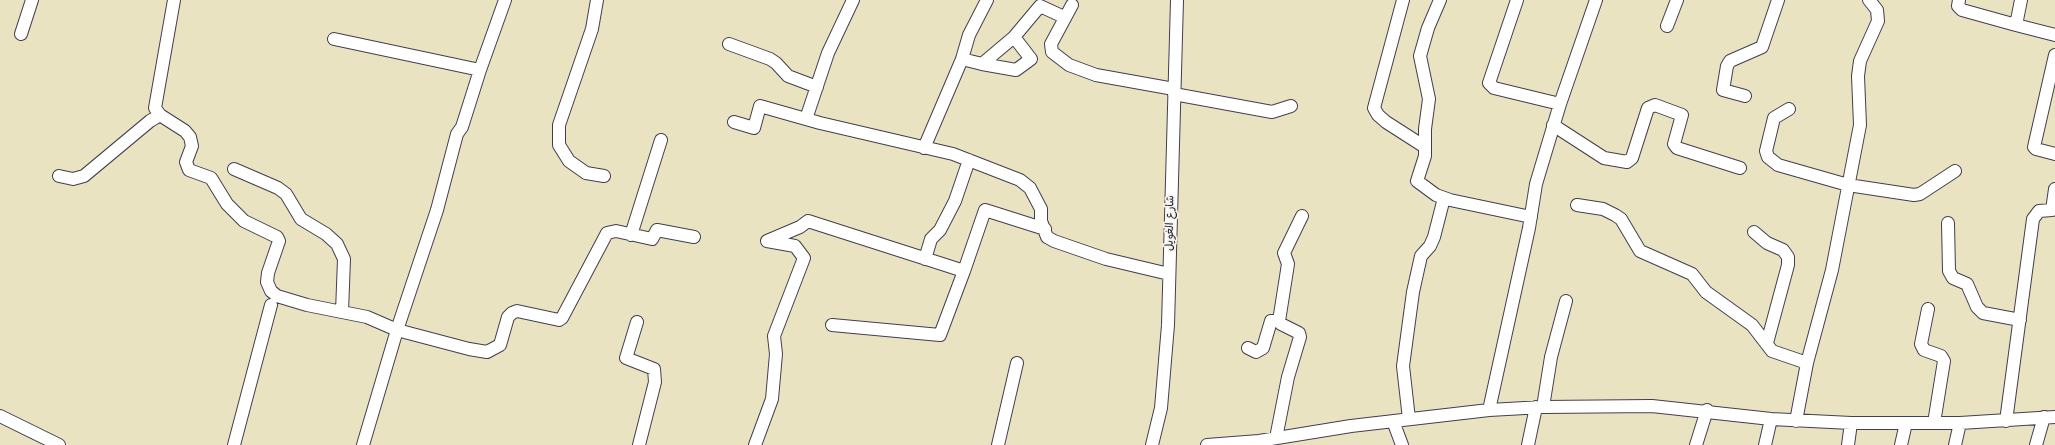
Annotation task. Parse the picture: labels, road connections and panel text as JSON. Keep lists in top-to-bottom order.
{
  "streets": {
    "street": ["شارع الغويل"]
  }
}
